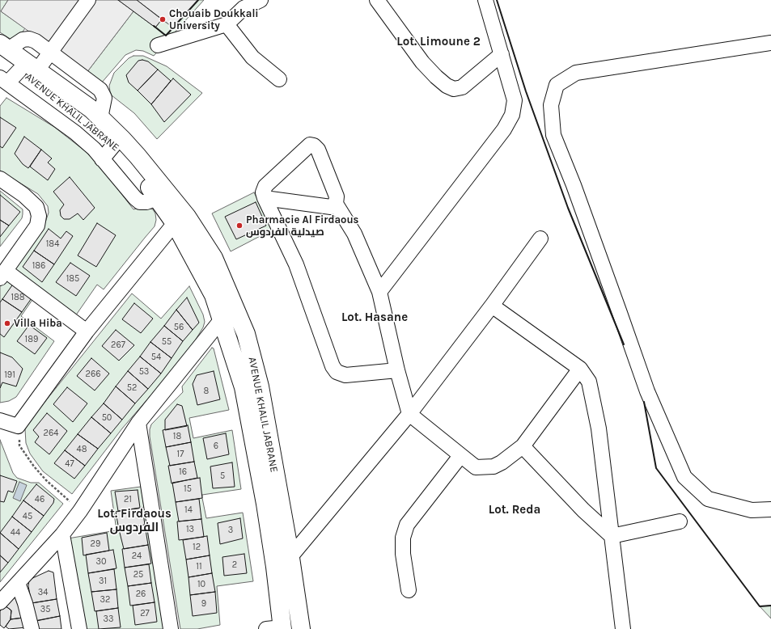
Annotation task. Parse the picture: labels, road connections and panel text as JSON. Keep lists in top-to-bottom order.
{
  "streets": {
    "main road": ["AVENUE KHALIL JABRANE"]
  },
  "districts": [
    "Lot. Limoune 2",
    "Lot. Hasane",
    "Lot. Reda",
    "Lot. Firdaous الفردوس"
  ],
  "places": ["Chouaib Doukkali University", "Pharmacie Al Firdaous صيدلية الفردوس", "Villa Hiba"],
  "house_numbers": [
    "184",
    "186",
    "185",
    "188",
    "56",
    "189",
    "55",
    "267",
    "54",
    "53",
    "266",
    "191",
    "52",
    "8",
    "50",
    "264",
    "18",
    "6",
    "48",
    "17",
    "47",
    "16",
    "5",
    "15",
    "46",
    "21",
    "14",
    "45",
    "13",
    "3",
    "44",
    "29",
    "12",
    "24",
    "30",
    "2",
    "11",
    "25",
    "31",
    "10",
    "34",
    "26",
    "32",
    "9",
    "35",
    "27",
    "33"
  ]
}
